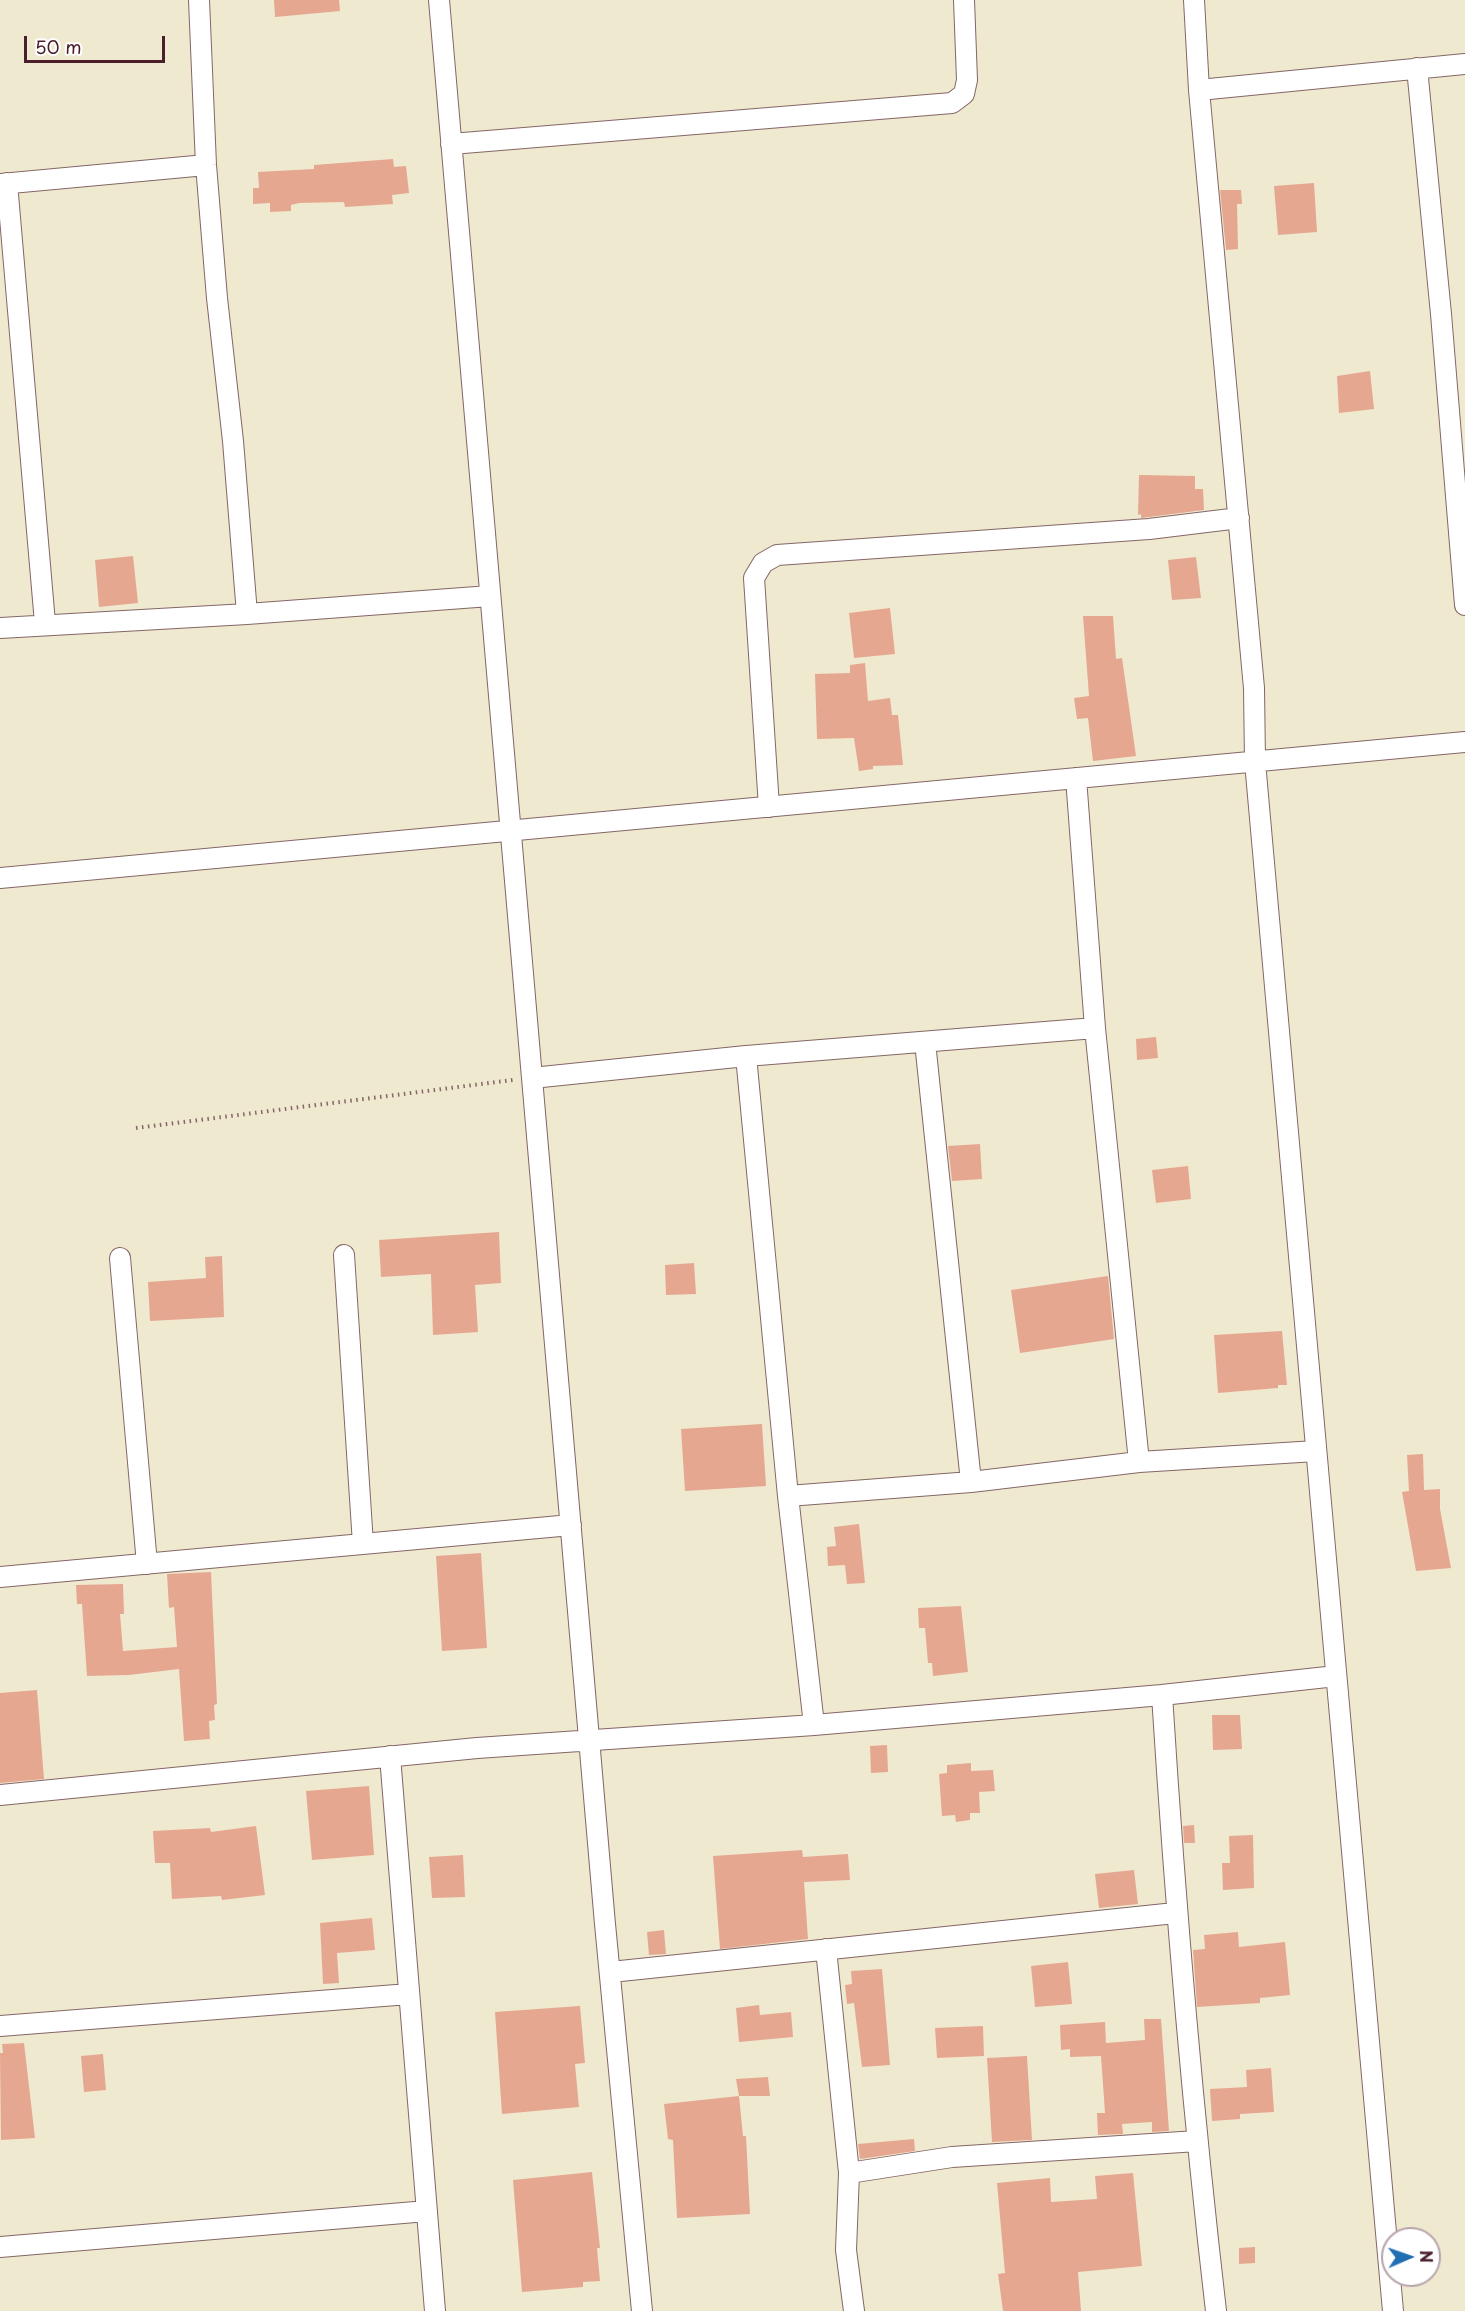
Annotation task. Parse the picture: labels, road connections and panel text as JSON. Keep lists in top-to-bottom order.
{
  "scale_bar": "50 m",
  "north": "right"
}
